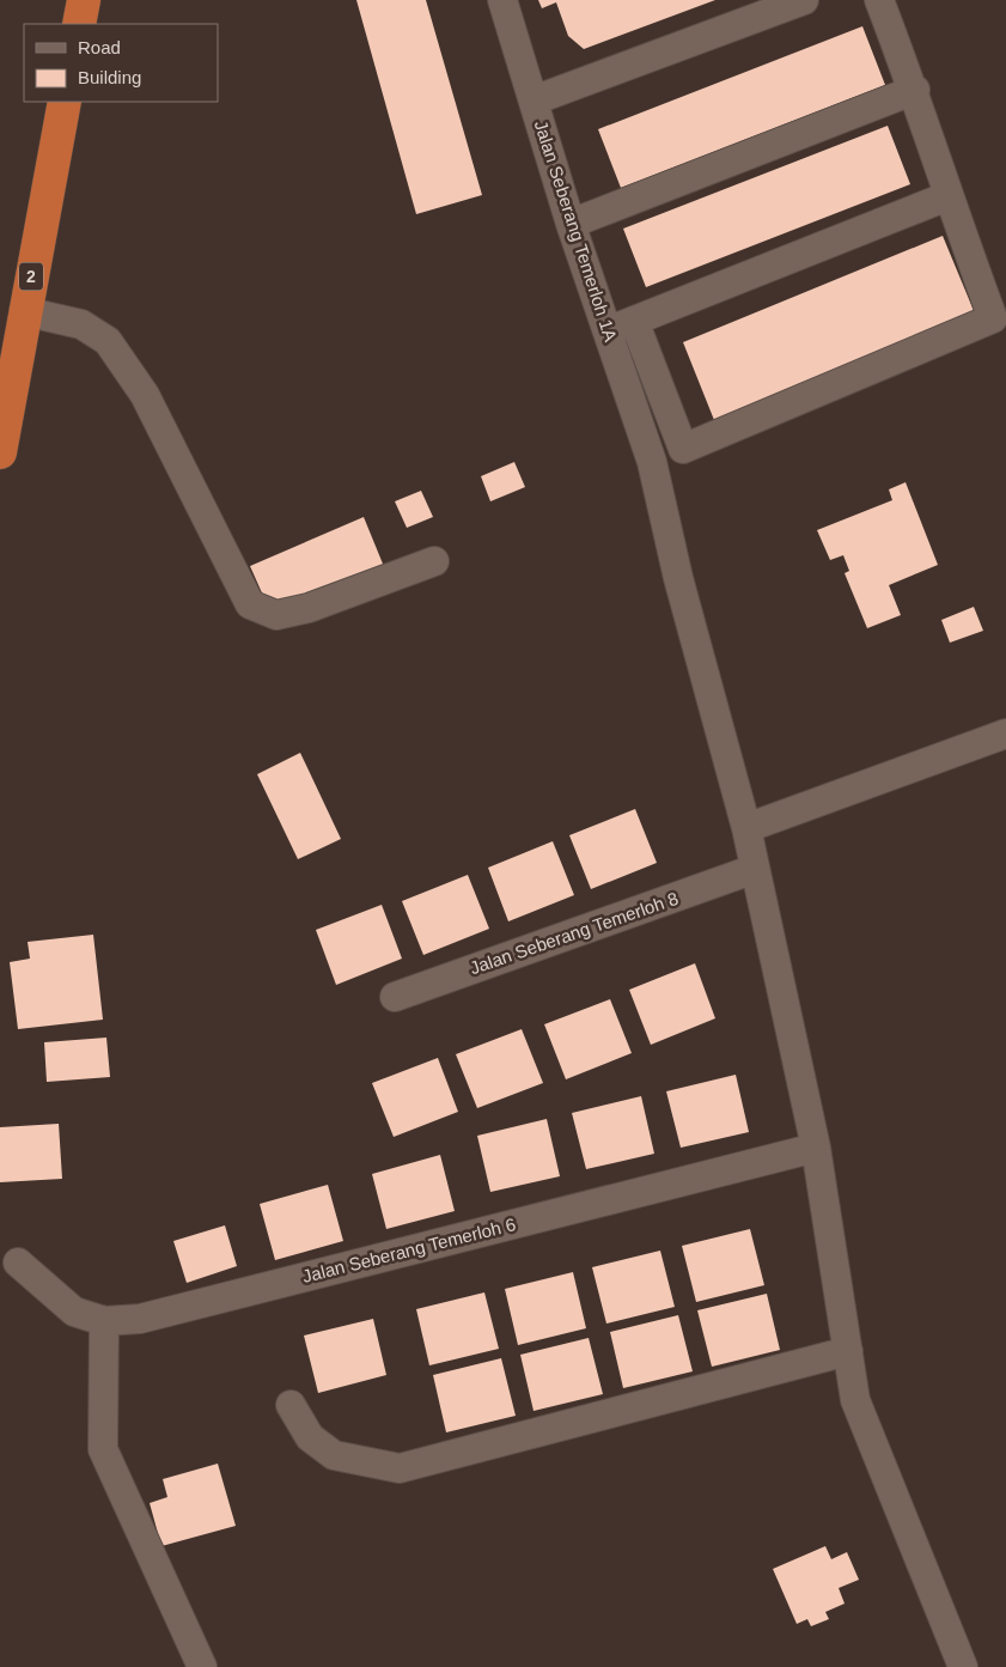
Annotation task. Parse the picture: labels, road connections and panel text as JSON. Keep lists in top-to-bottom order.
{
  "streets": {
    "highway": ["2"],
    "street": ["Jalan Seberang Temerloh 1A", "Jalan Seberang Temerloh 8", "Jalan Seberang Temerloh 6"]
  },
  "crossings": [
    ["Jalan Seberang Temerloh 1A", "Jalan Seberang Temerloh 8"],
    ["Jalan Seberang Temerloh 1A", "Jalan Seberang Temerloh 6"]
  ],
  "legend": ["Road", "Building"]
}
